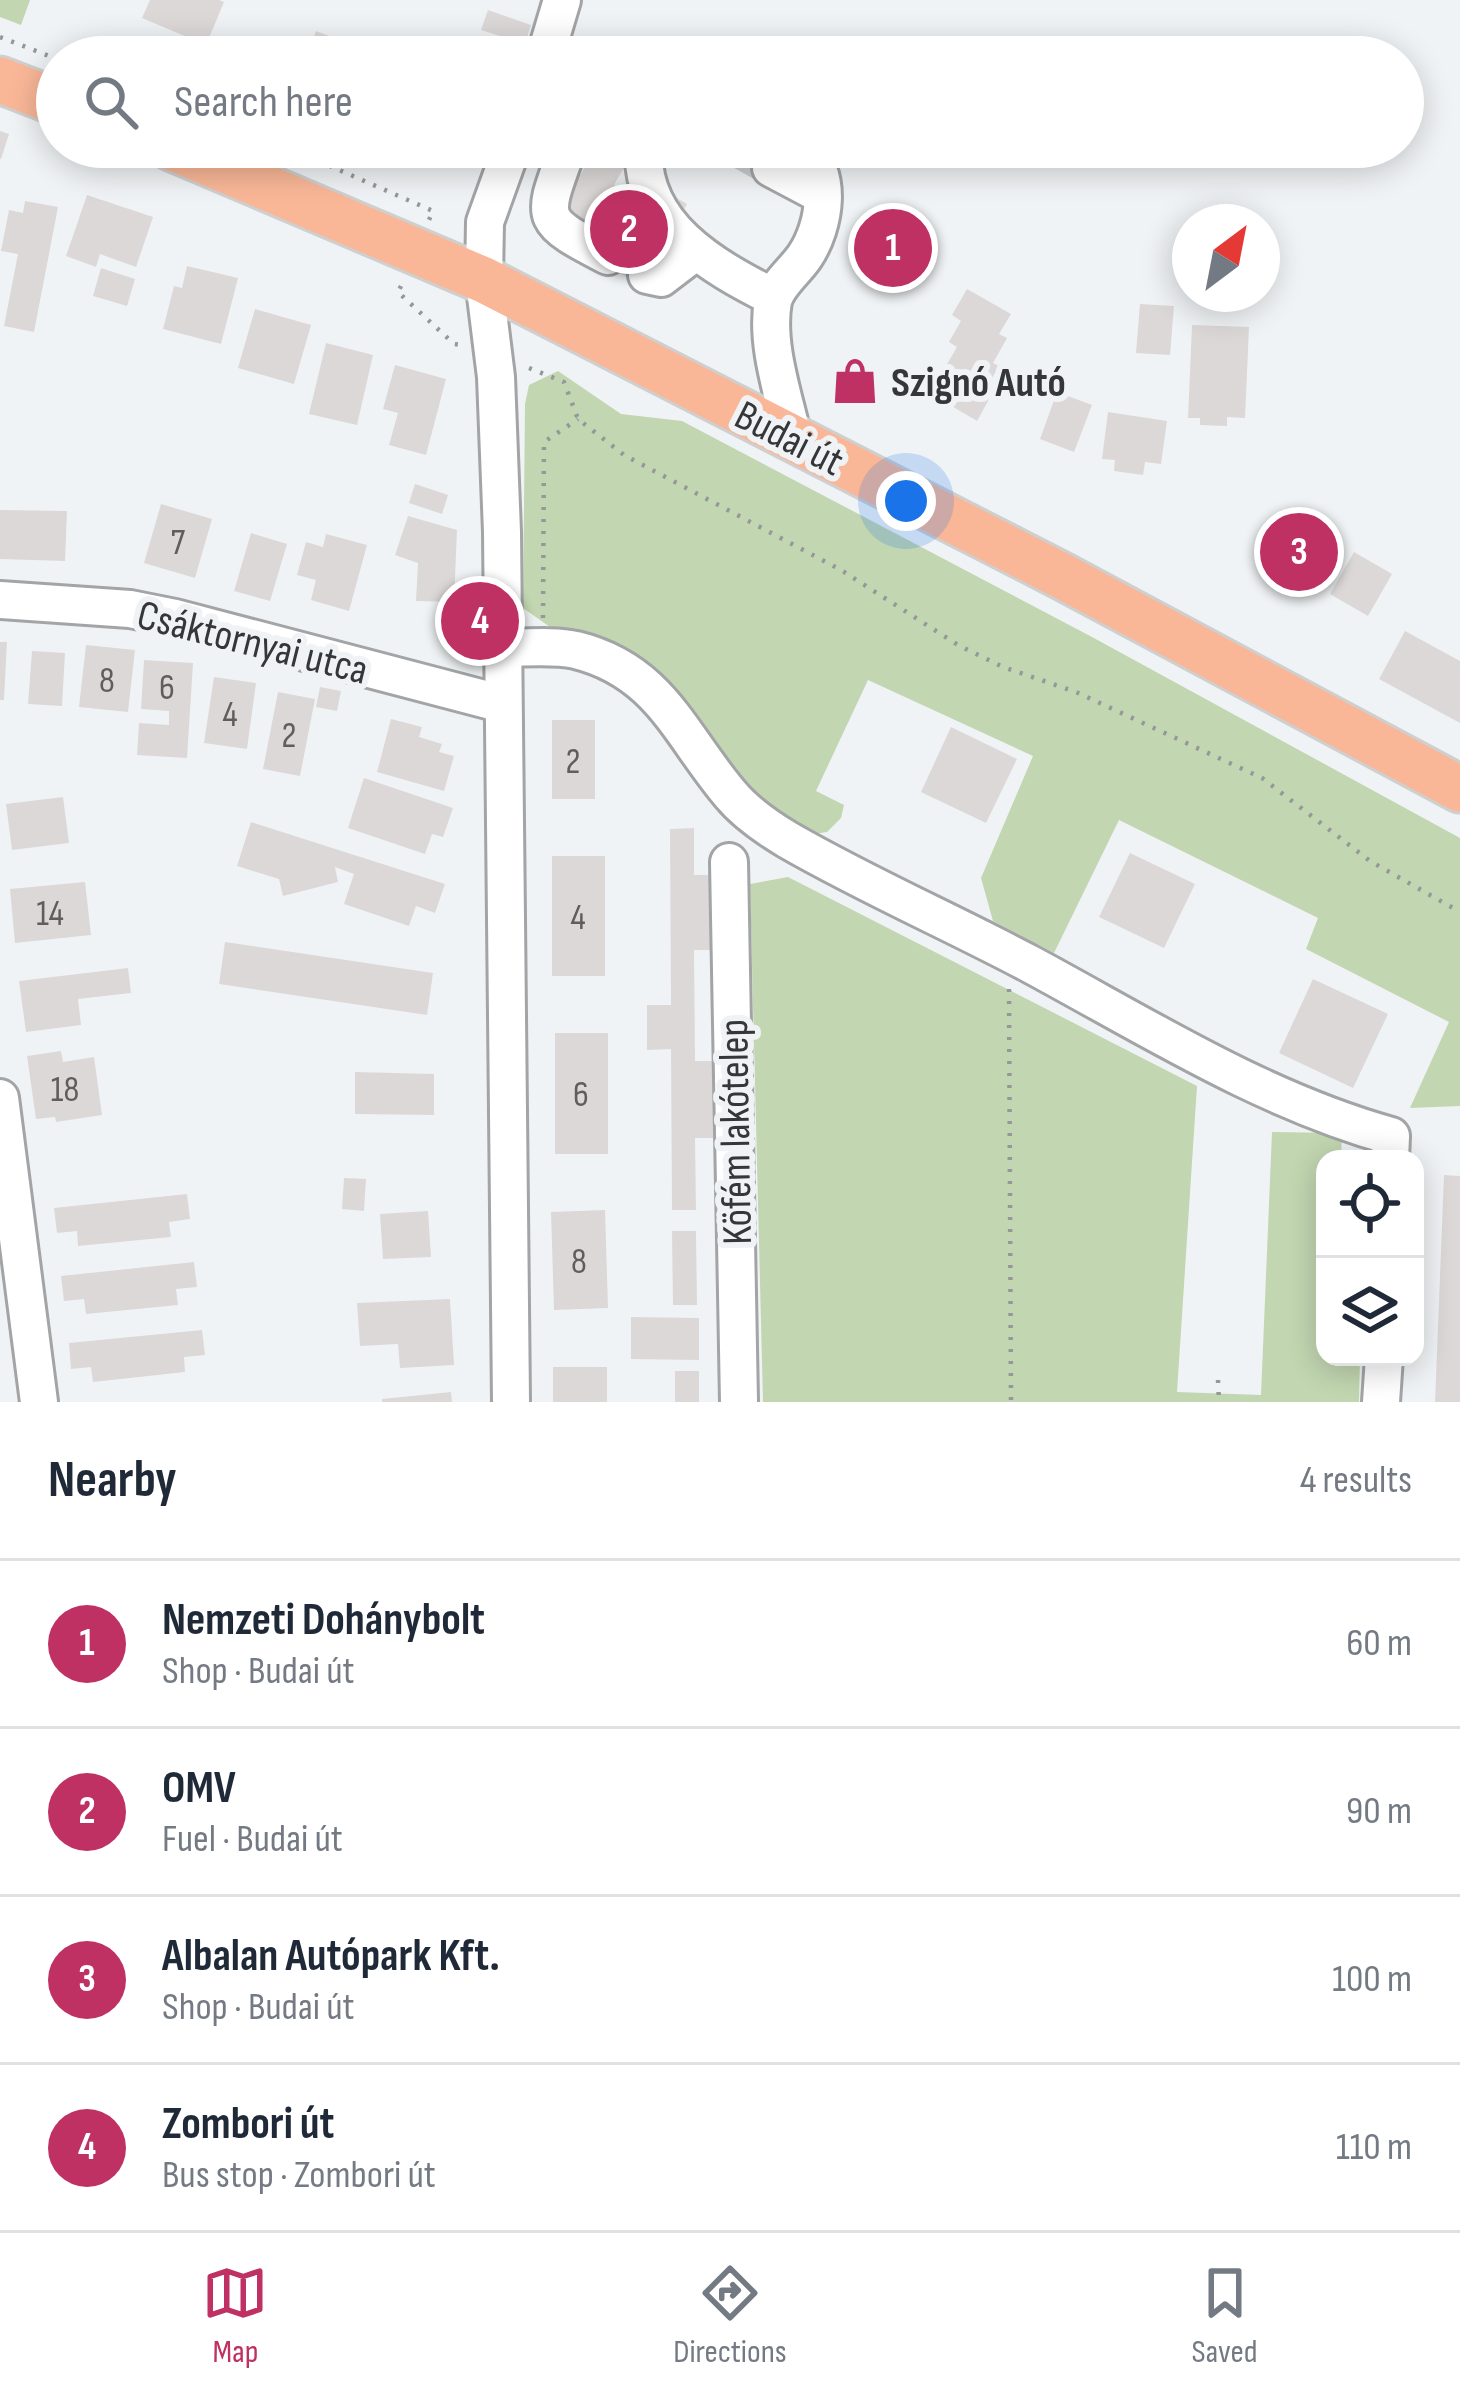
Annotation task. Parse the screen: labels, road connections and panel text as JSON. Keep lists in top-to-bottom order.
{
  "streets": {
    "main road": ["Budai út"],
    "street": ["Csáktornyai utca", "Köfém lakótelep"]
  },
  "places": {
    "shop": ["Szignó Autó"]
  },
  "house_numbers": [
    "7",
    "8",
    "6",
    "4",
    "2",
    "2",
    "14",
    "4",
    "18",
    "6",
    "8"
  ],
  "north": "top right",
  "page": {
    "search": "Search here",
    "pins": [
      "2",
      "1",
      "3",
      "4"
    ],
    "heading": ["Nearby", "4 results"],
    "list": [
      {
        "mark": "1",
        "name": "Nemzeti Dohánybolt",
        "note": "Shop · Budai út",
        "value": "60 m"
      },
      {
        "mark": "2",
        "name": "OMV",
        "note": "Fuel · Budai út",
        "value": "90 m"
      },
      {
        "mark": "3",
        "name": "Albalan Autópark Kft.",
        "note": "Shop · Budai út",
        "value": "100 m"
      },
      {
        "mark": "4",
        "name": "Zombori út",
        "note": "Bus stop · Zombori út",
        "value": "110 m"
      }
    ],
    "nav": ["Map", "Directions", "Saved"]
  }
}
